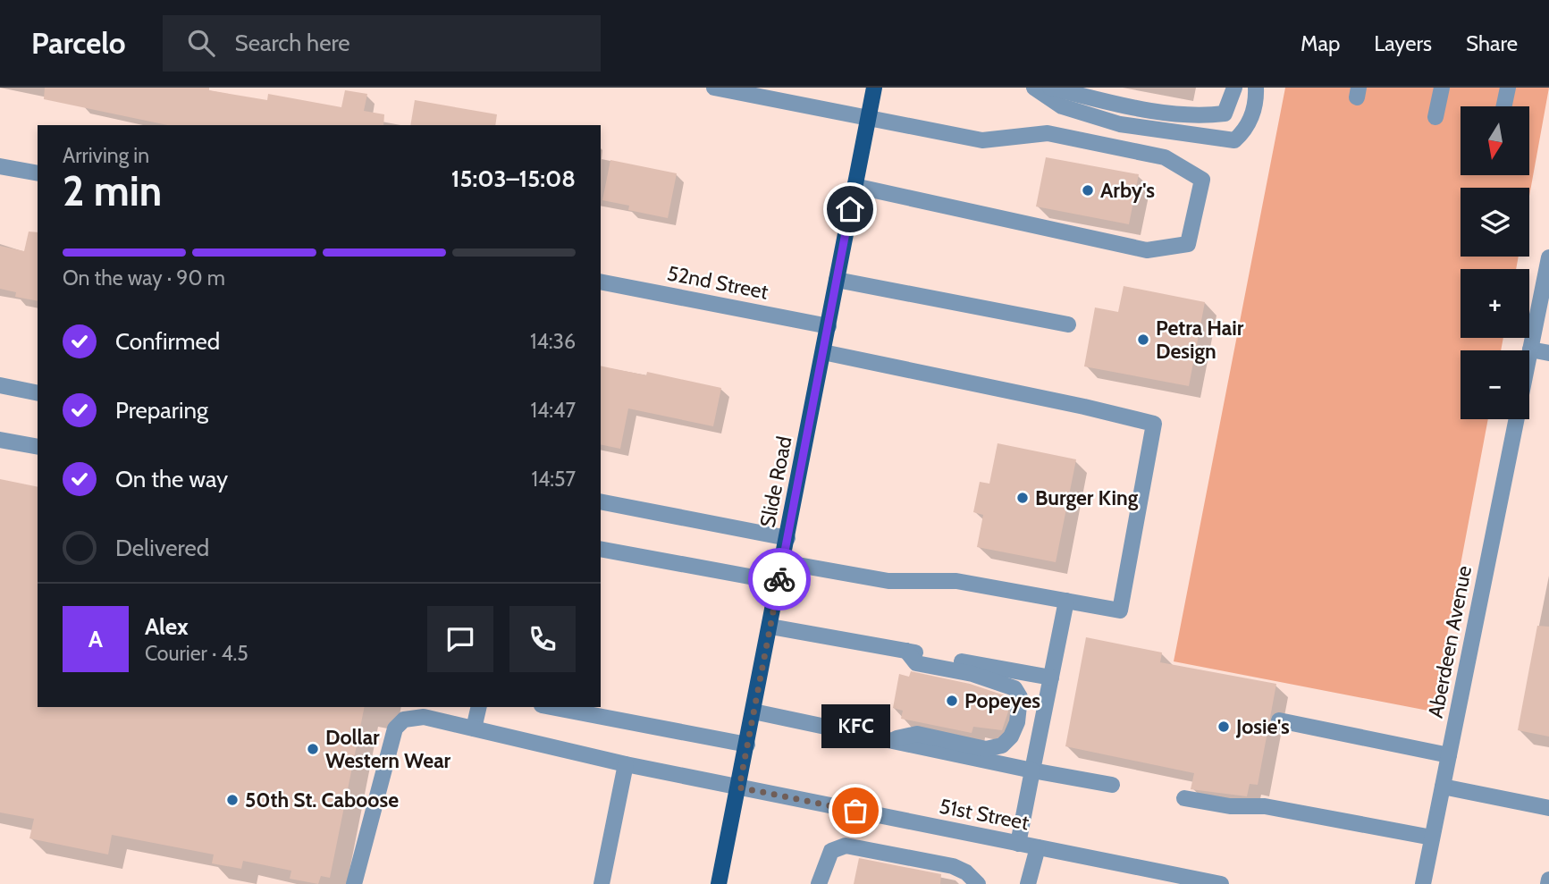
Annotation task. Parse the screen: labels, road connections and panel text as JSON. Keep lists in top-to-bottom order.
{
  "streets": {
    "main road": ["Slide Road"],
    "street": ["52nd Street", "Aberdeen Avenue", "51st Street"]
  },
  "crossings": [
    ["52nd Street", "Slide Road"],
    ["Slide Road", "51st Street"]
  ],
  "places": [
    "Arby's",
    "Petra Hair Design",
    "Burger King",
    "Popeyes",
    "Josie's",
    "Dollar Western Wear",
    "50th St. Caboose",
    "KFC"
  ],
  "north": "bottom",
  "page": {
    "header": "Parcelo",
    "search": "Search here",
    "nav": ["Map", "Layers", "Share"],
    "map_buttons": ["+", "−"],
    "heading": ["2 min", "Arriving in", "15:03–15:08"],
    "panel": ["Alex", "Courier · 4.5"],
    "bar": "On the way · 90 m",
    "list": [
      ["Confirmed", "14:36"],
      ["Preparing", "14:47"],
      ["On the way", "14:57"],
      "Delivered"
    ],
    "round": "A",
    "bubble": "KFC"
  }
}
